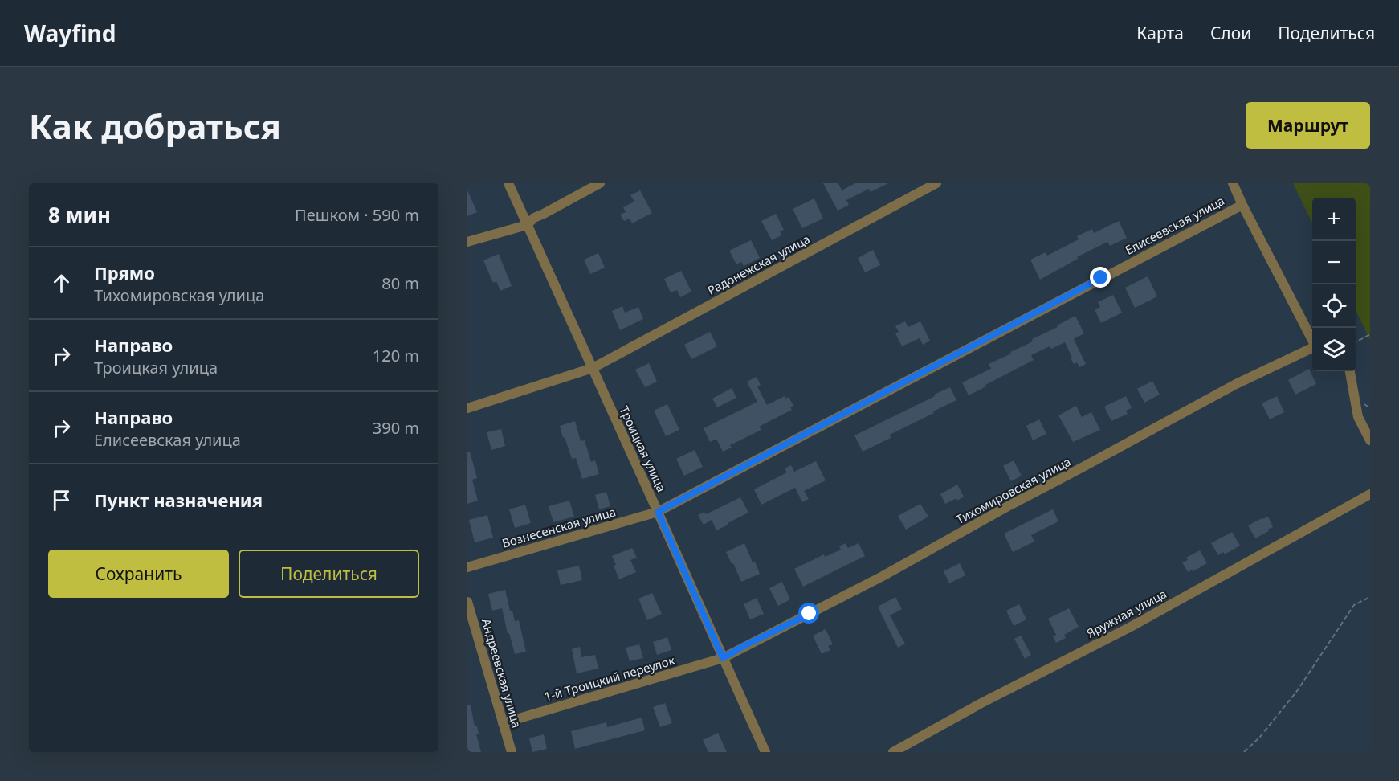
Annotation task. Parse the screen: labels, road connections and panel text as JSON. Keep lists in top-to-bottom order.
{
  "streets": {
    "street": [
      "Елисеевская улица",
      "Радонежская улица",
      "Троицкая улица",
      "Тихомировская улица",
      "Вознесенская улица",
      "Яружная улица",
      "Андреевская улица",
      "1-й Троицкий переулок"
    ]
  },
  "crossings": [
    ["Елисеевская улица", "Троицкая улица"],
    ["Елисеевская улица", "Вознесенская улица"],
    ["Радонежская улица", "Троицкая улица"],
    ["Троицкая улица", "Тихомировская улица"],
    ["Троицкая улица", "Вознесенская улица"],
    ["Троицкая улица", "1-й Троицкий переулок"],
    ["Тихомировская улица", "1-й Троицкий переулок"],
    ["Андреевская улица", "1-й Троицкий переулок"]
  ],
  "page": {
    "header": "Wayfind",
    "nav": ["Карта", "Слои", "Поделиться"],
    "buttons": [
      "Маршрут",
      ["Сохранить", "Поделиться"]
    ],
    "title": "Как добраться",
    "heading": ["8 мин", "Пешком · 590 m"],
    "map_buttons": ["+", "−"],
    "list": [
      ["Прямо", "Тихомировская улица", "80 m"],
      ["Направо", "Троицкая улица", "120 m"],
      ["Направо", "Елисеевская улица", "390 m"],
      "Пункт назначения"
    ]
  }
}
